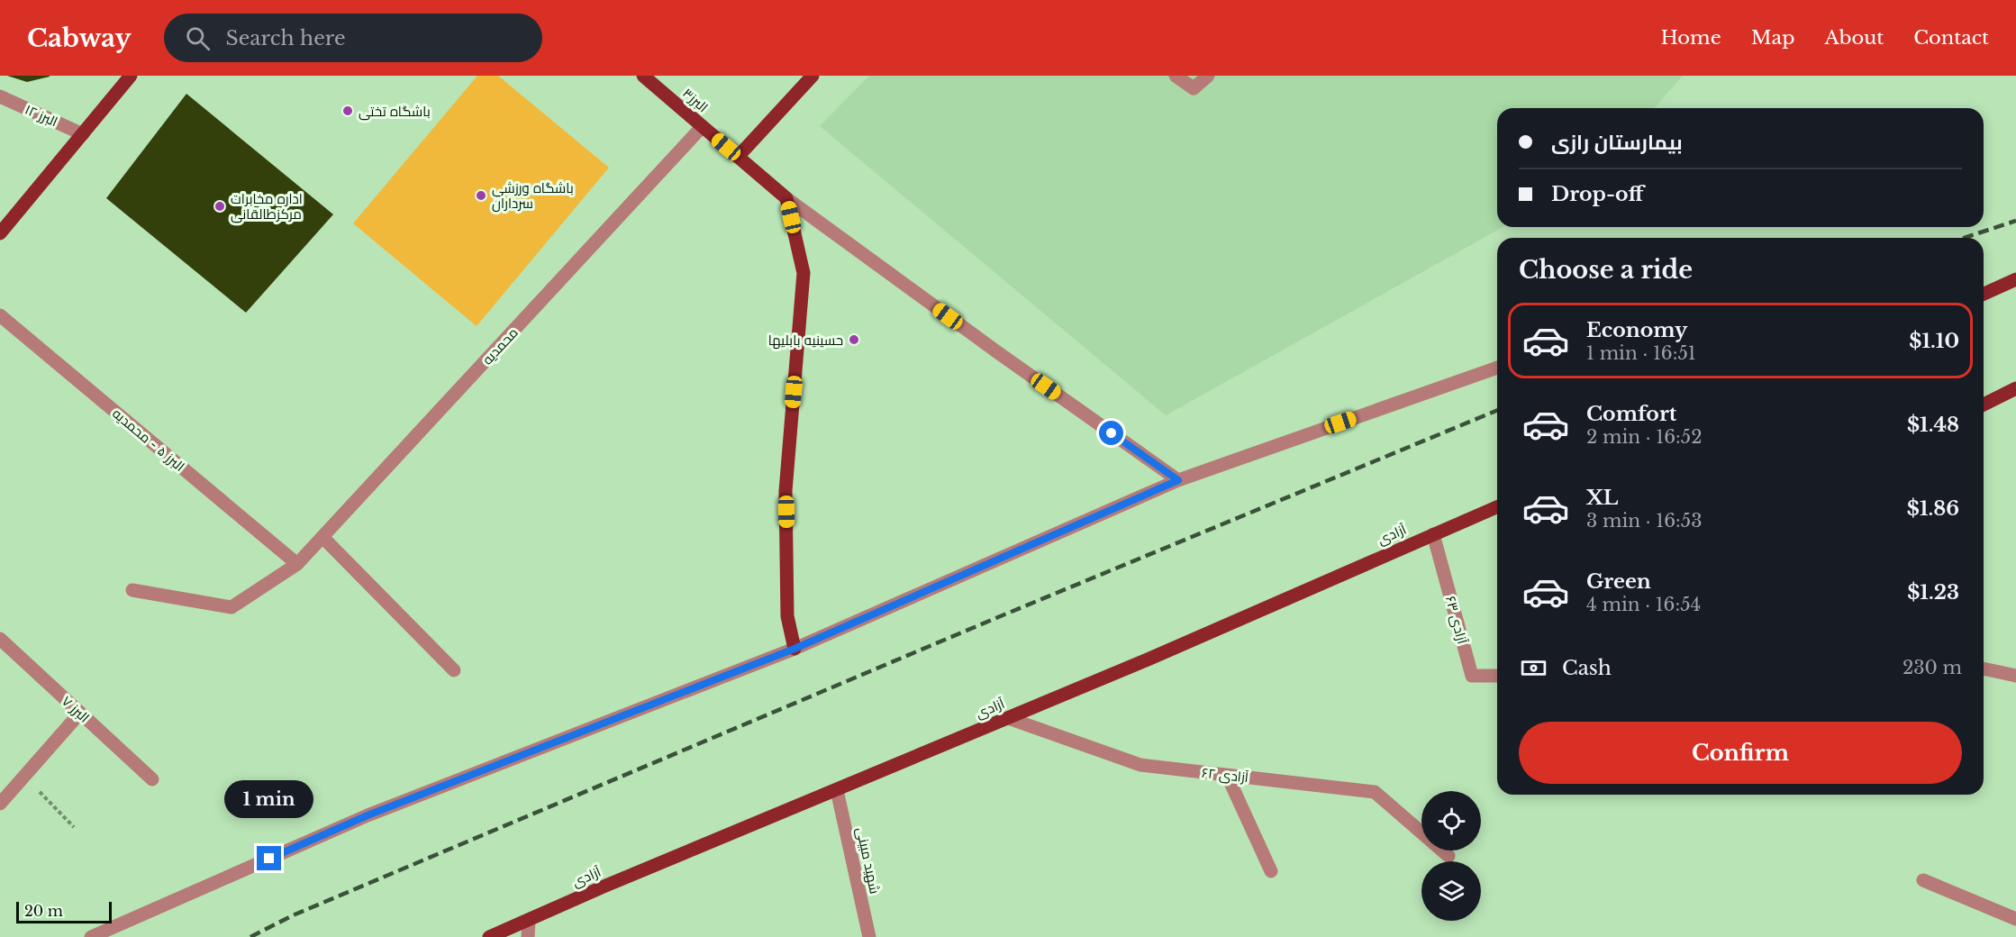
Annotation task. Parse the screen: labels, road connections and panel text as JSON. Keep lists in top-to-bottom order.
{
  "streets": {
    "main road": ["البرز۳", "آزادی"],
    "street": [
      "البرز ۱۲",
      "محمدیه",
      "البرز ۵ - محمدیه",
      "آزادی ۶۳",
      "البرز ۷",
      "آزادی ۶۲",
      "شهید مبینی"
    ]
  },
  "crossings": [
    ["البرز۳", "محمدیه"],
    ["محمدیه", "البرز ۵ - محمدیه"],
    ["آزادی", "آزادی ۶۳"],
    ["آزادی", "آزادی ۶۲"],
    ["آزادی", "شهید مبینی"]
  ],
  "places": [
    "باشگاه تختی",
    "باشگاه ورزشی سرداران",
    "اداره مخابرات مرکزطالقانی",
    "حسینیه بابلیها"
  ],
  "scale_bar": "20 m",
  "page": {
    "header": "Cabway",
    "search": "Search here",
    "nav": [
      "Home",
      "Map",
      "About",
      "Contact"
    ],
    "banner": ["بیمارستان رازی", "Drop-off"],
    "heading": "Choose a ride",
    "list": [
      {
        "name": "Economy",
        "note": "1 min · 16:51",
        "value": "$1.10"
      },
      {
        "name": "Comfort",
        "note": "2 min · 16:52",
        "value": "$1.48"
      },
      {
        "name": "XL",
        "note": "3 min · 16:53",
        "value": "$1.86"
      },
      {
        "name": "Green",
        "note": "4 min · 16:54",
        "value": "$1.23"
      }
    ],
    "pay": ["Cash", "230 m"],
    "buttons": "Confirm",
    "bubble": "1 min",
    "scale": "20 m"
  }
}
